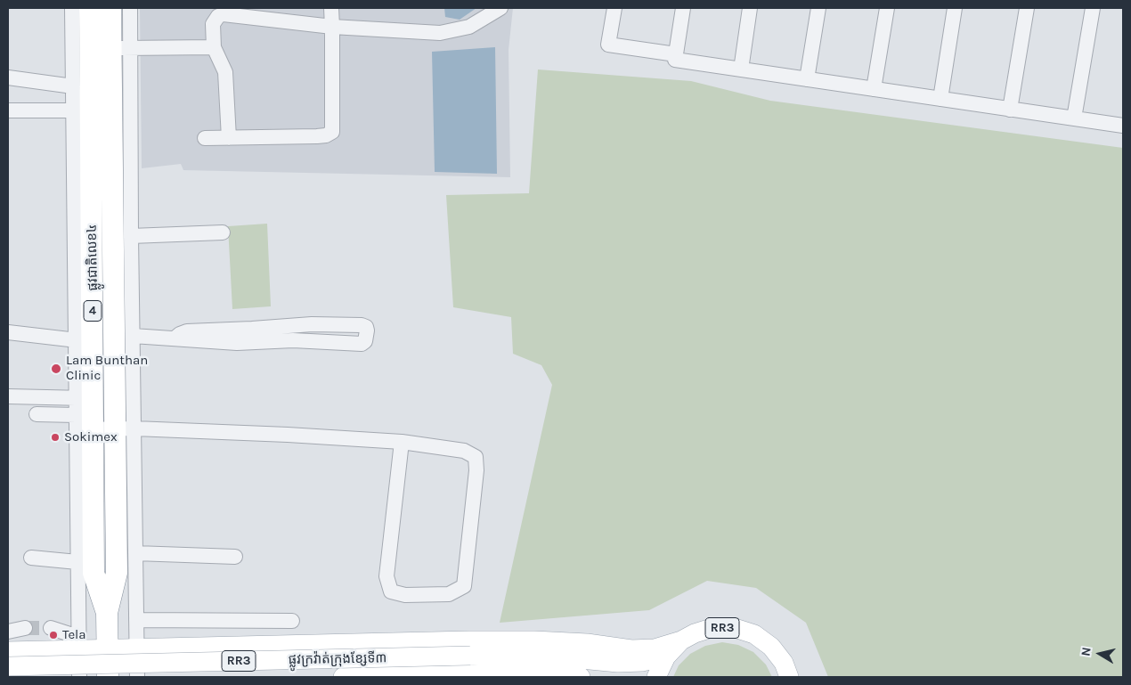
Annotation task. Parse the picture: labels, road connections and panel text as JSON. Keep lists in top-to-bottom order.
{
  "streets": {
    "highway": ["ផ្លូវជាតិលេខ៤", "4"],
    "main road": ["RR3", "ផ្លូវក្រវ៉ាត់ក្រុងខ្សែទី៣"]
  },
  "crossings": [
    ["RR3", "ផ្លូវក្រវ៉ាត់ក្រុងខ្សែទី៣"]
  ],
  "places": ["Lam Bunthan Clinic", "Sokimex", "Tela"],
  "north": "left"
}
